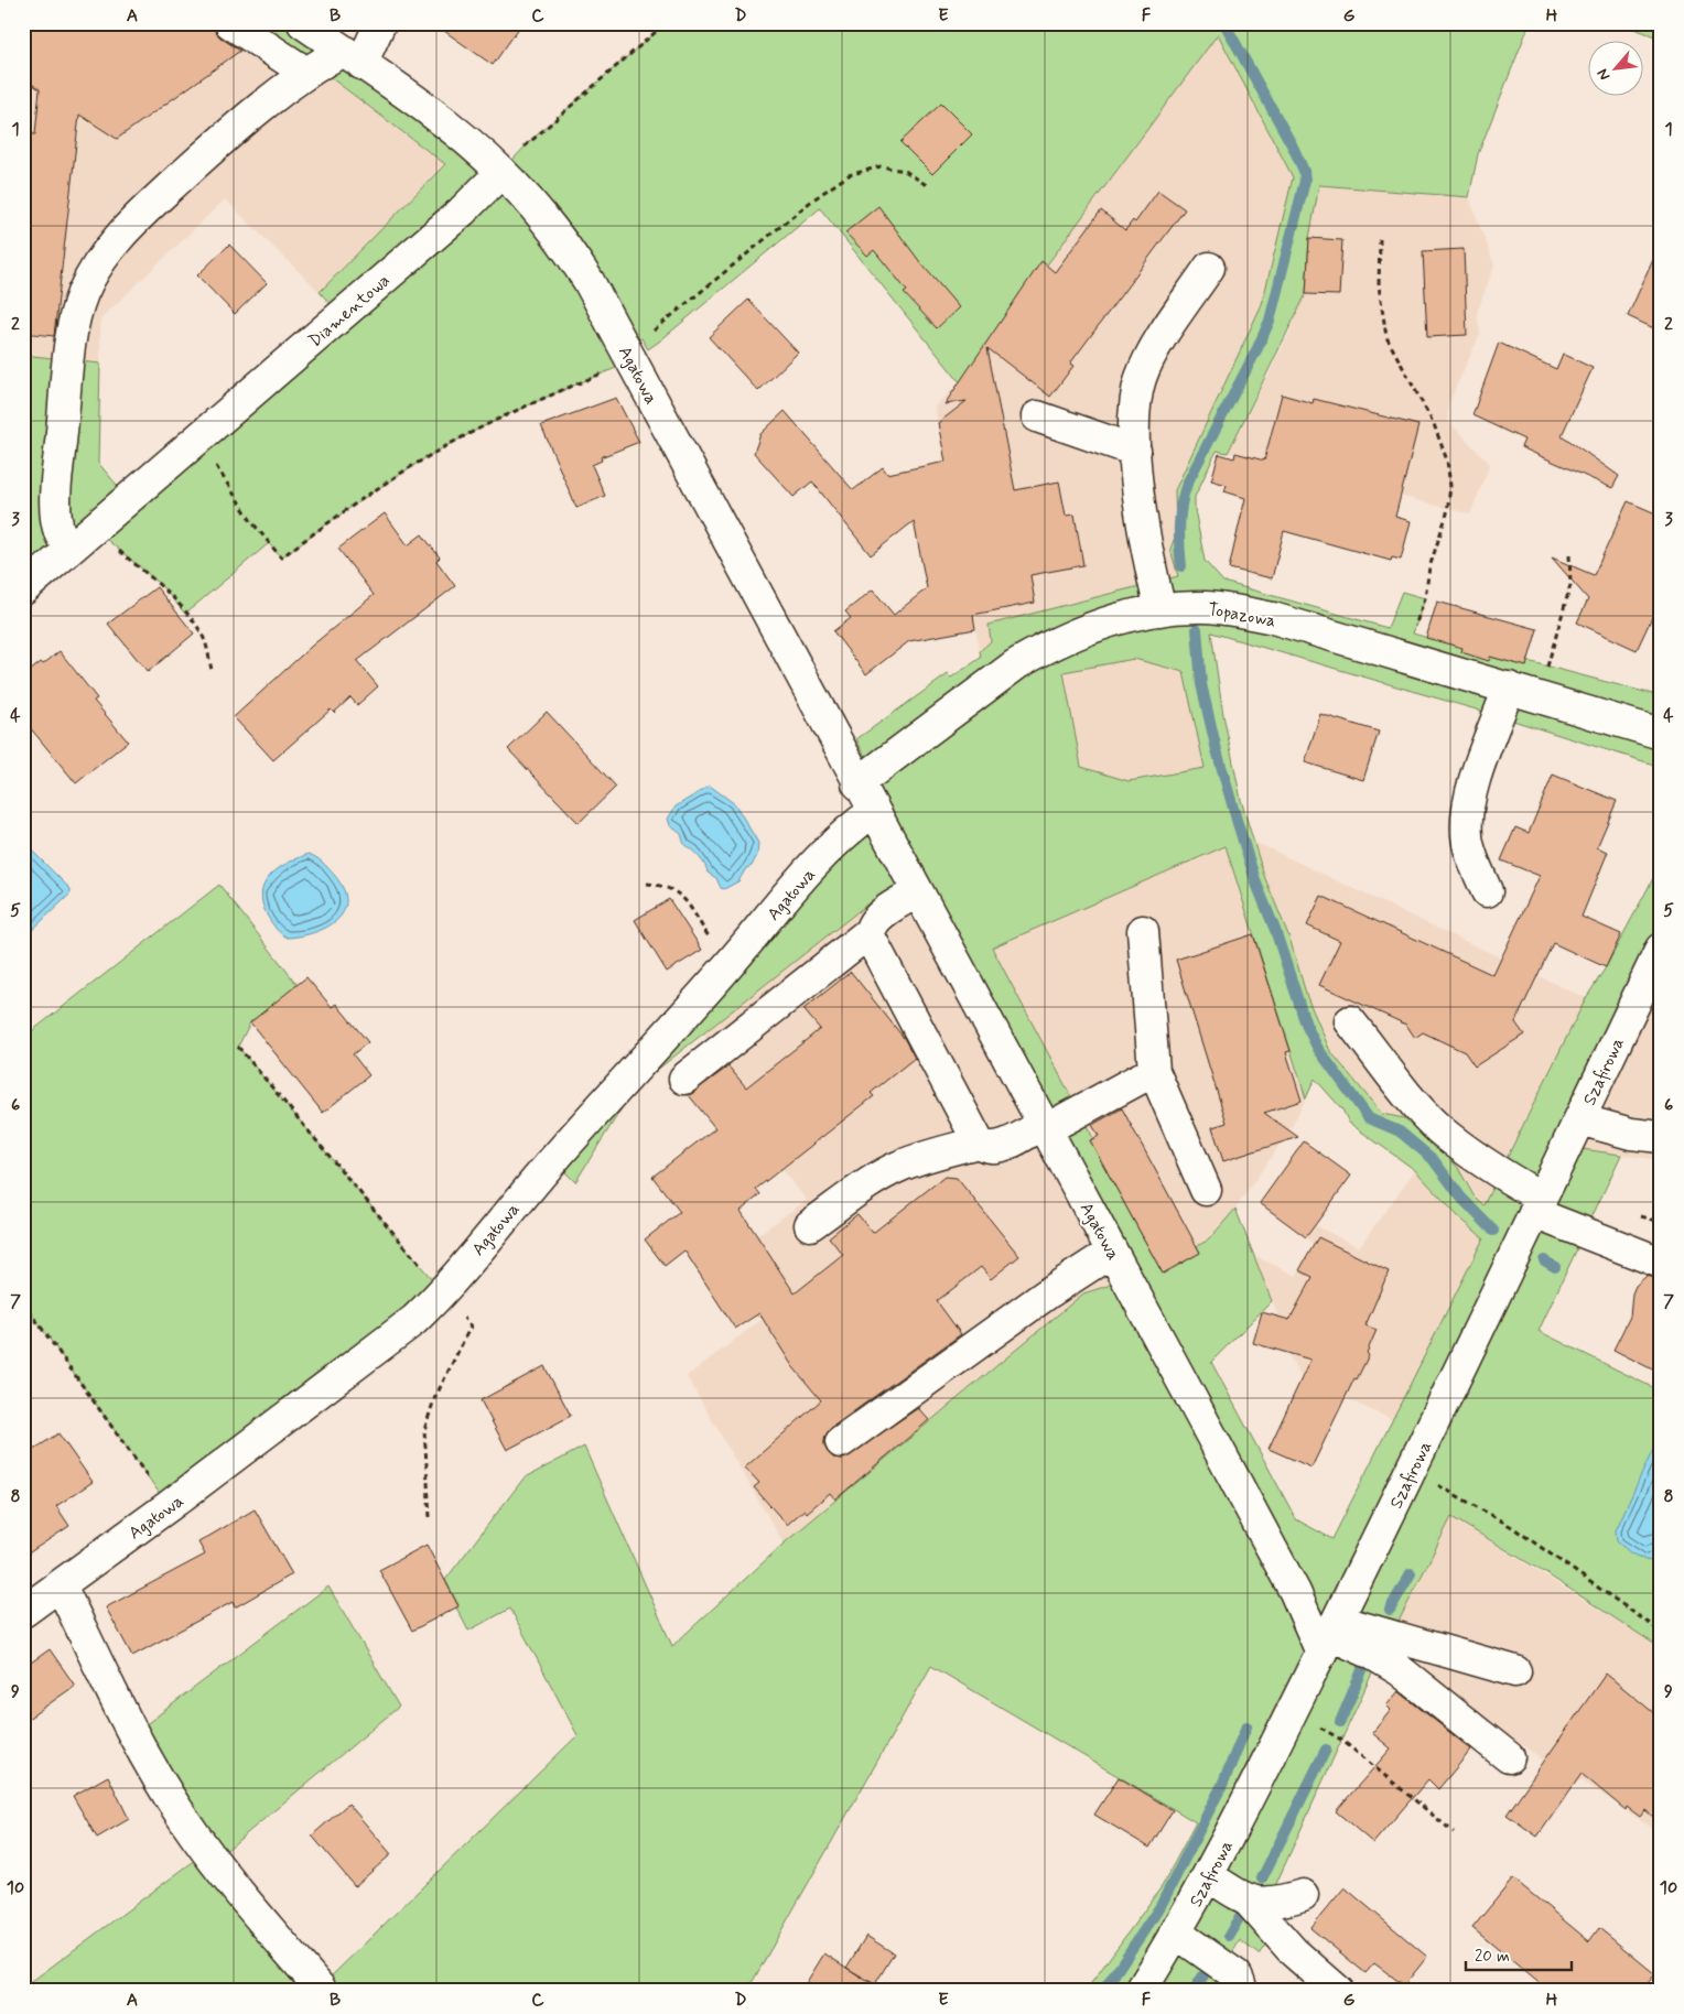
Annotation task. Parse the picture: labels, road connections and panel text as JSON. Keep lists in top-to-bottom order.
{
  "streets": {
    "street": [
      "Diamentowa",
      "Agatowa",
      "Topazowa",
      "Szafirowa"
    ]
  },
  "crossings": [
    ["Diamentowa", "Agatowa"],
    ["Agatowa", "Topazowa"],
    ["Agatowa", "Szafirowa"]
  ],
  "scale_bar": "20 m",
  "north": "bottom left",
  "grid": {
    "columns": [
      "A",
      "B",
      "C",
      "D",
      "E",
      "F",
      "G",
      "H"
    ],
    "rows": [
      "1",
      "2",
      "3",
      "4",
      "5",
      "6",
      "7",
      "8",
      "9",
      "10"
    ]
  }
}
